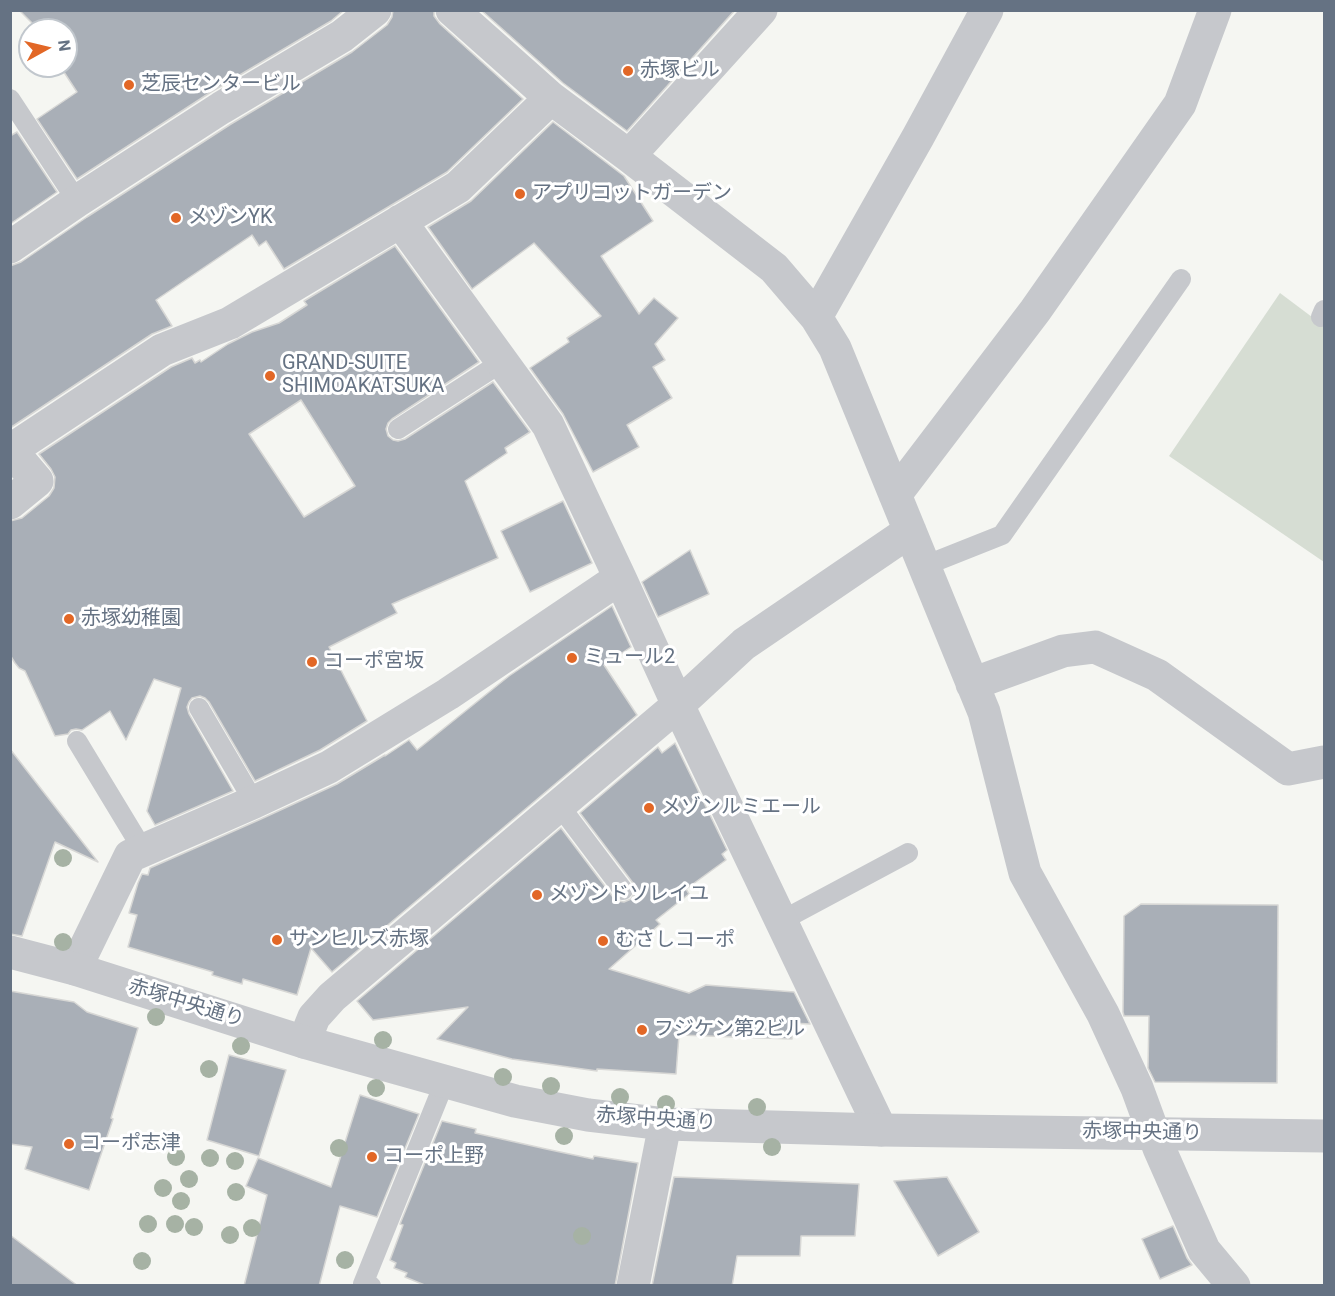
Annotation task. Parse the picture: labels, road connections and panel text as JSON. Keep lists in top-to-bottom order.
{
  "streets": {
    "street": ["赤塚中央通り"]
  },
  "places": [
    "赤塚ビル",
    "芝辰センタービル",
    "アプリコットガーデン",
    "メゾンYK",
    "GRAND-SUITE SHIMOAKATSUKA",
    "赤塚幼稚園",
    "ミュール2",
    "コーポ宮坂",
    "メゾンルミエール",
    "メゾンドソレイユ",
    "サンヒルズ赤塚",
    "むさしコーポ",
    "フジケン第2ビル",
    "コーポ志津",
    "コーポ上野"
  ],
  "north": "right"
}
